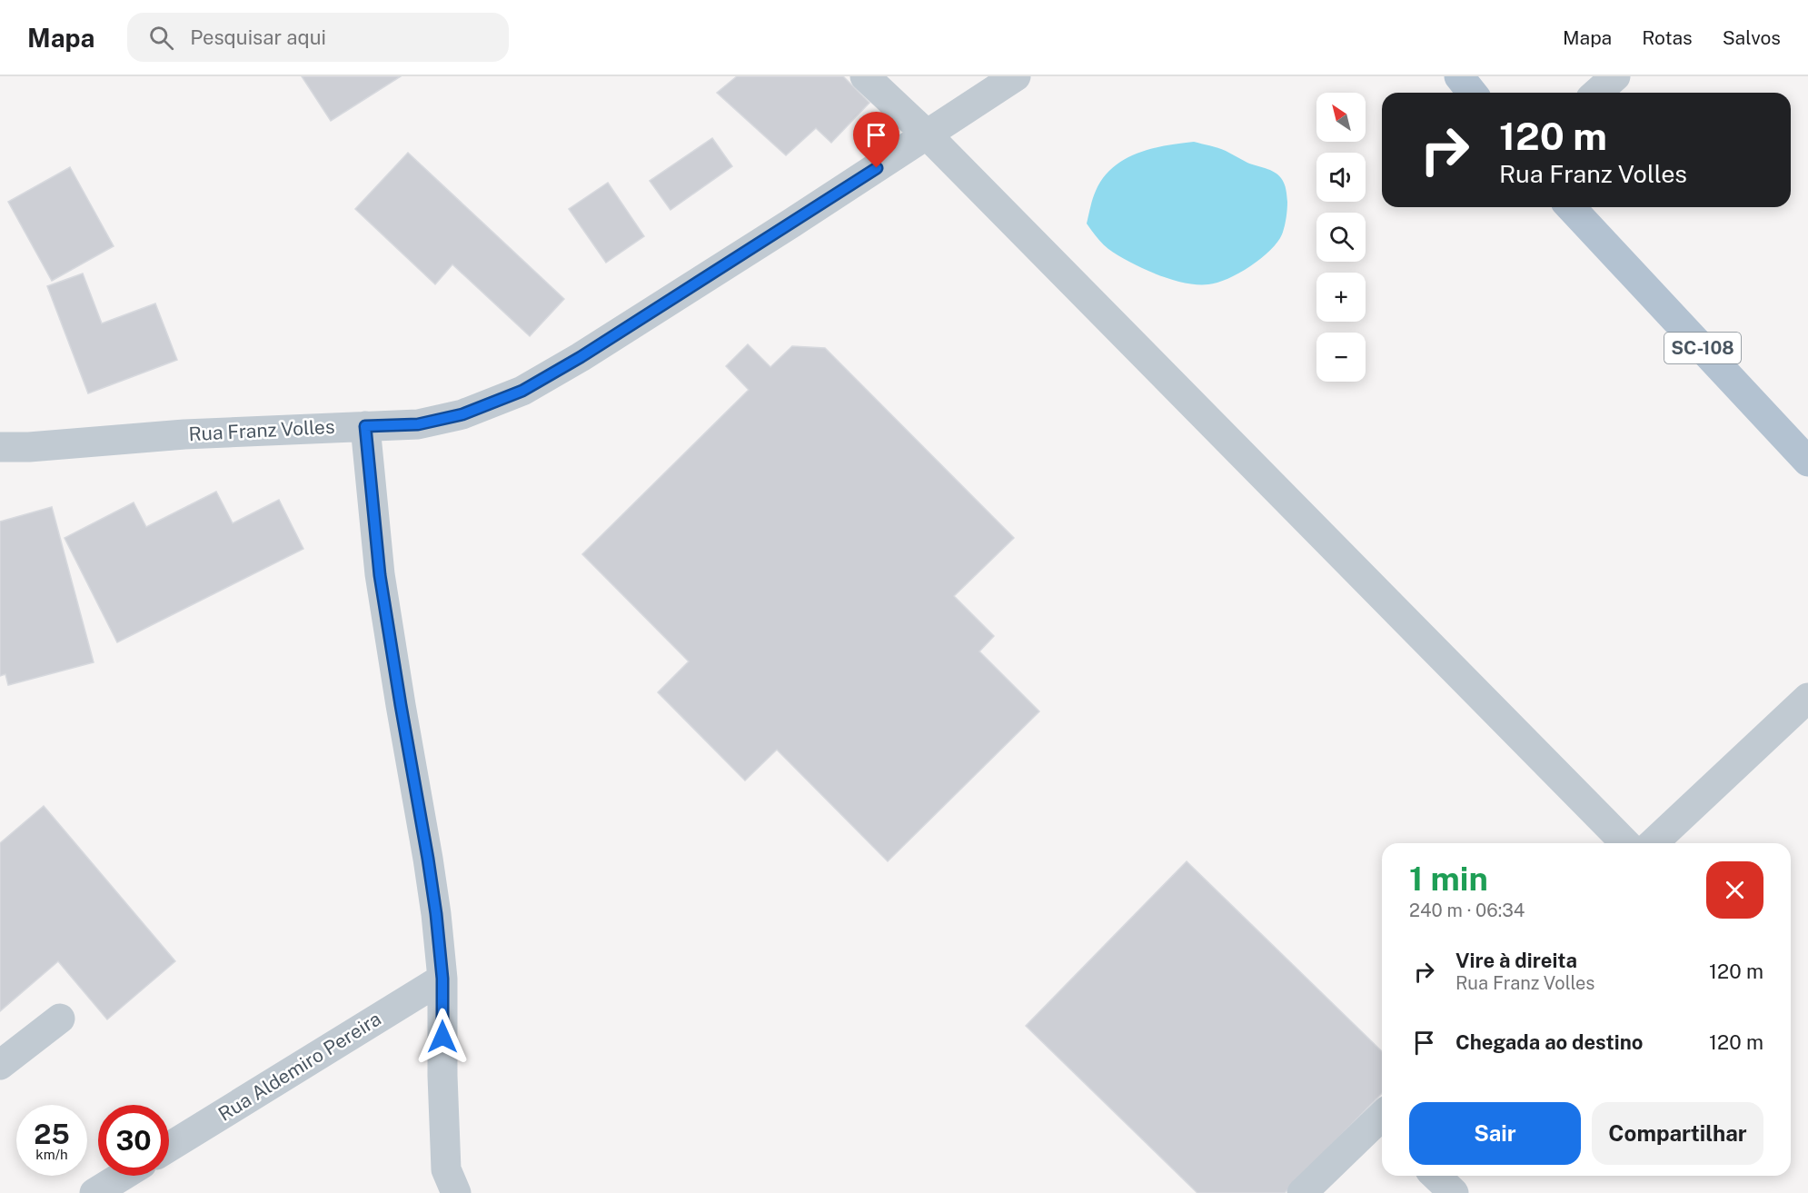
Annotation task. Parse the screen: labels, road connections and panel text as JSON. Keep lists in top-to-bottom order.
{
  "streets": {
    "main road": ["SC-108"],
    "street": ["Rua Franz Volles", "Rua Aldemiro Pereira"]
  },
  "north": "top left",
  "page": {
    "header": "Mapa",
    "search": "Pesquisar aqui",
    "nav": ["Mapa", "Rotas", "Salvos"],
    "map_buttons": ["+", "−"],
    "turn": ["120 m", "Rua Franz Volles"],
    "heading": ["1 min", "240 m · 06:34"],
    "list": [
      {
        "name": "Vire à direita",
        "note": "Rua Franz Volles",
        "value": "120 m"
      },
      {
        "name": "Chegada ao destino",
        "value": "120 m"
      }
    ],
    "buttons": ["Sair", "Compartilhar"],
    "speed": "25 km/h",
    "limit": "30"
  }
}
